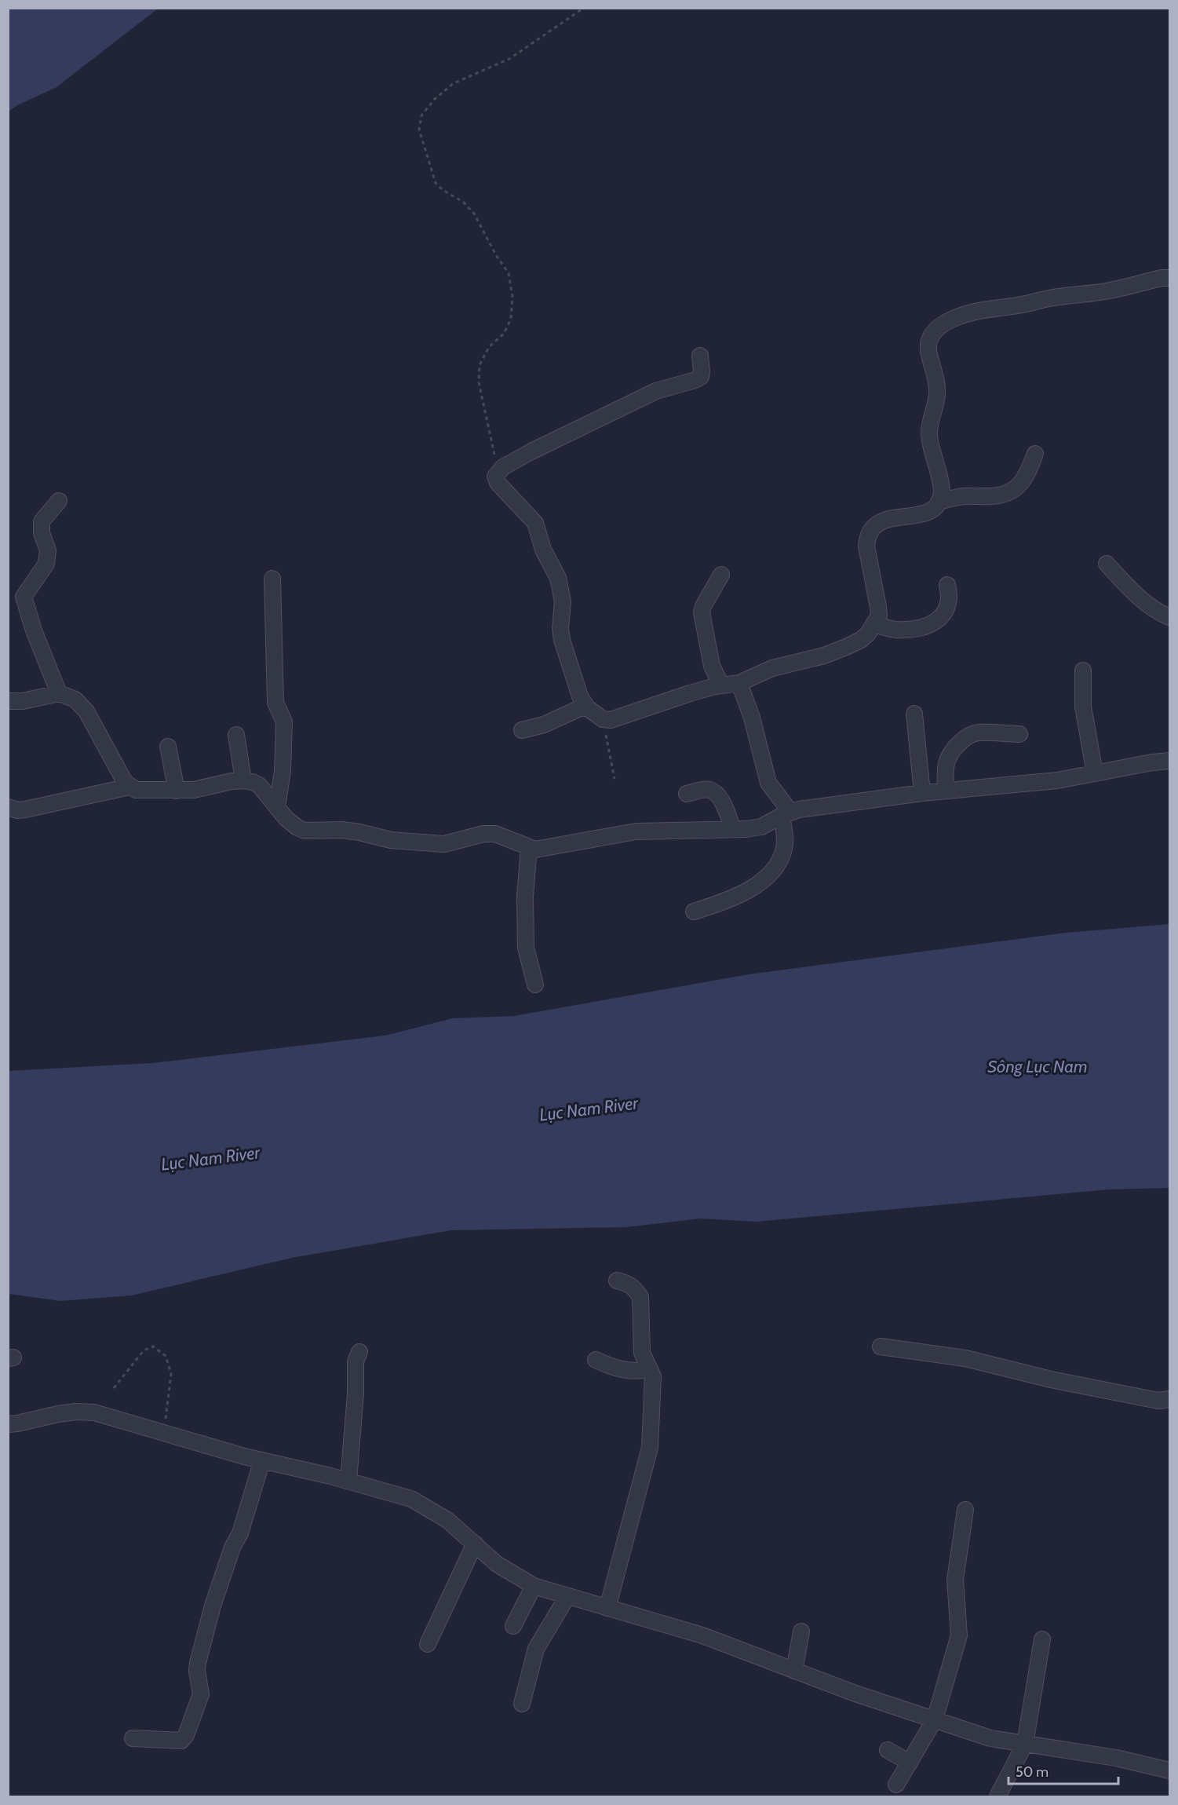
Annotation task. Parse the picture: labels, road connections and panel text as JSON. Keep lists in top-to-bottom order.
{
  "water": ["Sông Lục Nam", "Lục Nam River"],
  "scale_bar": "50 m"
}
